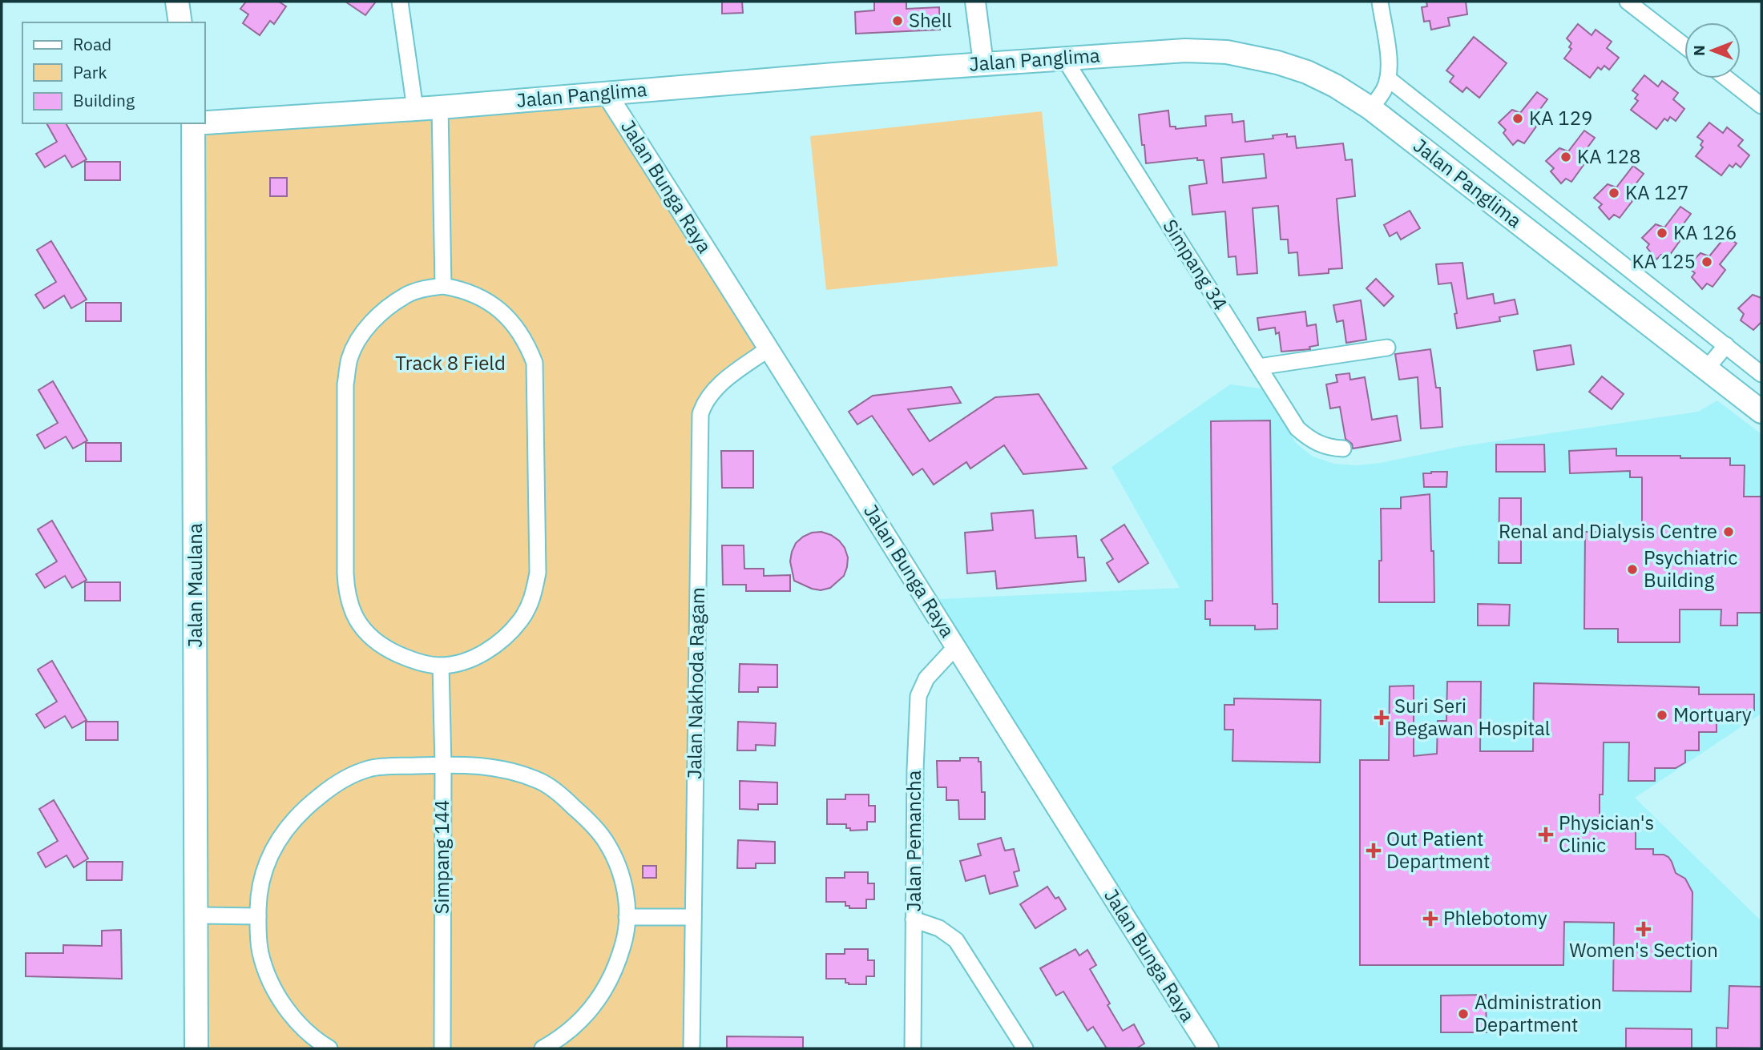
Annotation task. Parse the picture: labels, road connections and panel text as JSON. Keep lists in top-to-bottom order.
{
  "streets": {
    "main road": ["Jalan Panglima", "Jalan Maulana"],
    "street": [
      "Jalan Bunga Raya",
      "Simpang 34",
      "Jalan Nakhoda Ragam",
      "Jalan Pemancha",
      "Simpang 144"
    ]
  },
  "crossings": [
    ["Jalan Panglima", "Jalan Bunga Raya"],
    ["Jalan Panglima", "Simpang 34"],
    ["Jalan Bunga Raya", "Jalan Nakhoda Ragam"],
    ["Jalan Bunga Raya", "Jalan Pemancha"]
  ],
  "parks": ["Track 8 Field"],
  "places": {
    "other": [
      "Shell",
      "KA 129",
      "KA 128",
      "KA 127",
      "KA 126",
      "KA 125",
      "Renal and Dialysis Centre",
      "Psychiatric Building",
      "Mortuary",
      "Administration Department"
    ],
    "health": [
      "Suri Seri Begawan Hospital",
      "Physician's Clinic",
      "Out Patient Department",
      "Phlebotomy",
      "Women's Section"
    ]
  },
  "legend": ["Road", "Park", "Building"],
  "north": "left"
}
